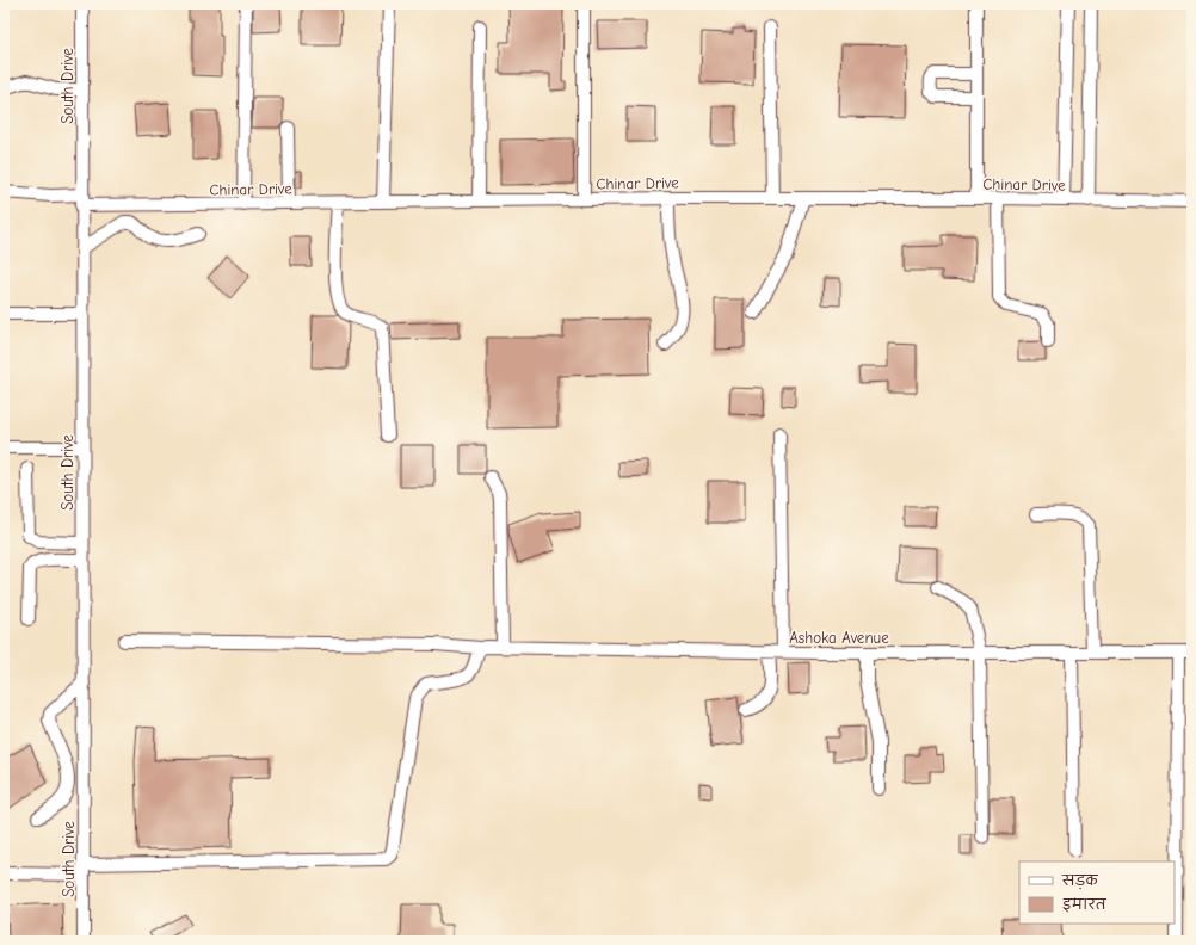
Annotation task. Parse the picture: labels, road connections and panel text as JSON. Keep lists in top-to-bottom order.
{
  "streets": {
    "street": ["South Drive", "Chinar Drive", "Ashoka Avenue"]
  },
  "crossings": [
    ["South Drive", "Chinar Drive"]
  ],
  "legend": ["सड़क", "इमारत"]
}
